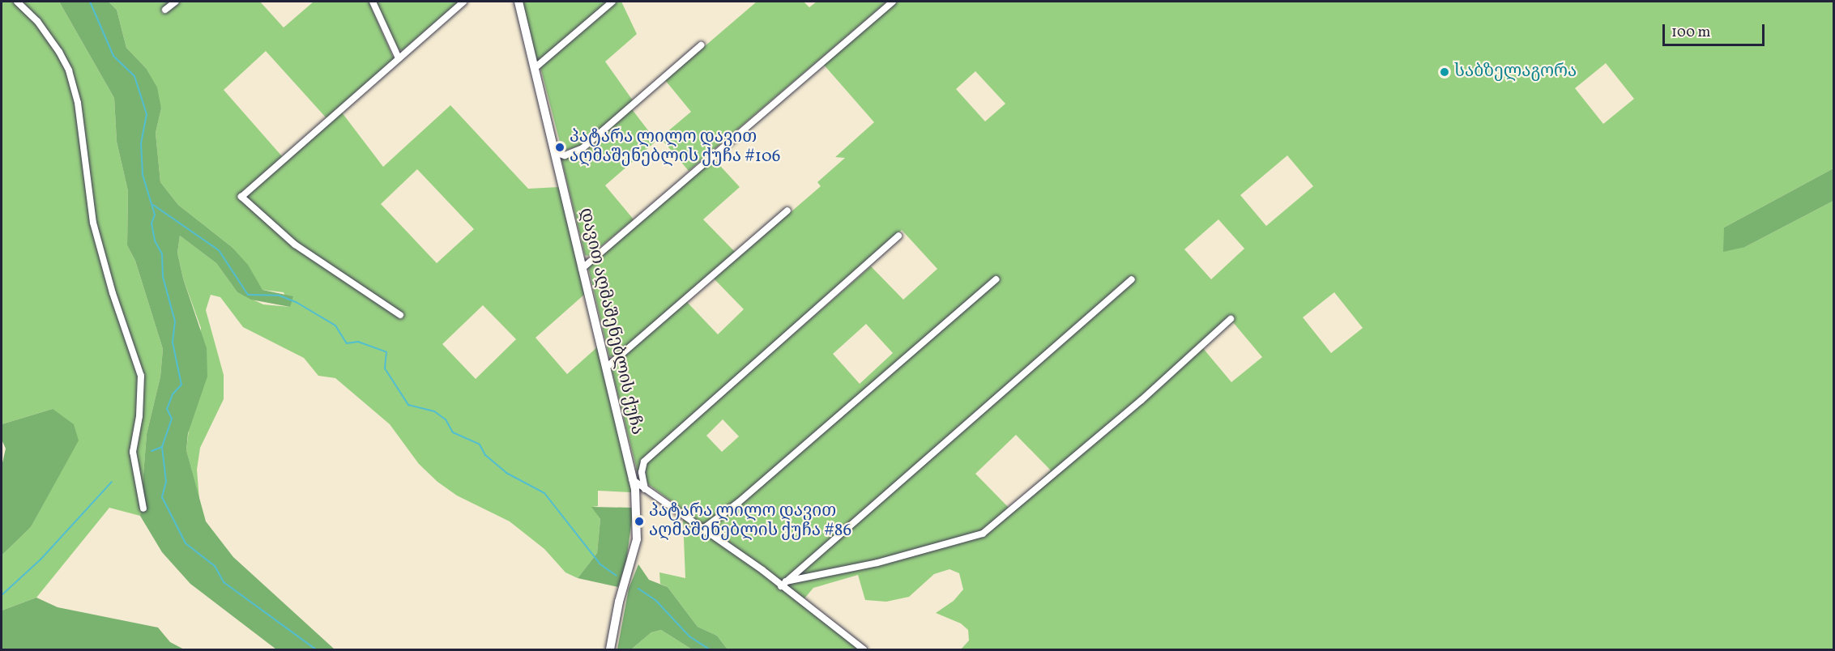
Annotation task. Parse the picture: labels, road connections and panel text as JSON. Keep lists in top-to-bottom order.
{
  "streets": {
    "street": ["დავით აღმაშენებლის ქუჩა"]
  },
  "places": ["საბზელაგორა", "პატარა ლილო დავით აღმაშენებლის ქუჩა #106", "პატარა ლილო დავით აღმაშენებლის ქუჩა #86"],
  "scale_bar": "100 m"
}
